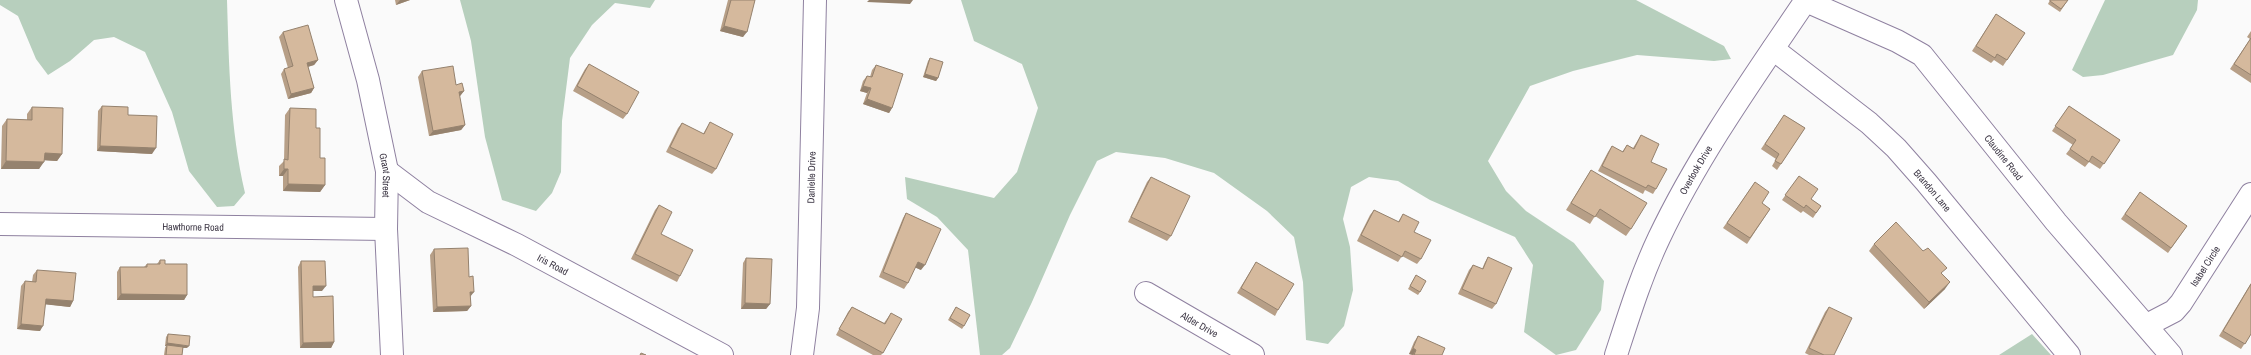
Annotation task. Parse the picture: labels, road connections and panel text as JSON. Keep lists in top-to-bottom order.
{
  "streets": {
    "street": [
      "Claudine Road",
      "Overlook Drive",
      "Grant Street",
      "Danielle Drive",
      "Brandon Lane",
      "Hawthorne Road",
      "Iris Road",
      "Isabel Circle",
      "Alder Drive"
    ]
  },
  "crossings": [
    ["Claudine Road", "Overlook Drive"],
    ["Claudine Road", "Isabel Circle"],
    ["Overlook Drive", "Brandon Lane"],
    ["Grant Street", "Hawthorne Road"],
    ["Grant Street", "Iris Road"]
  ]
}
